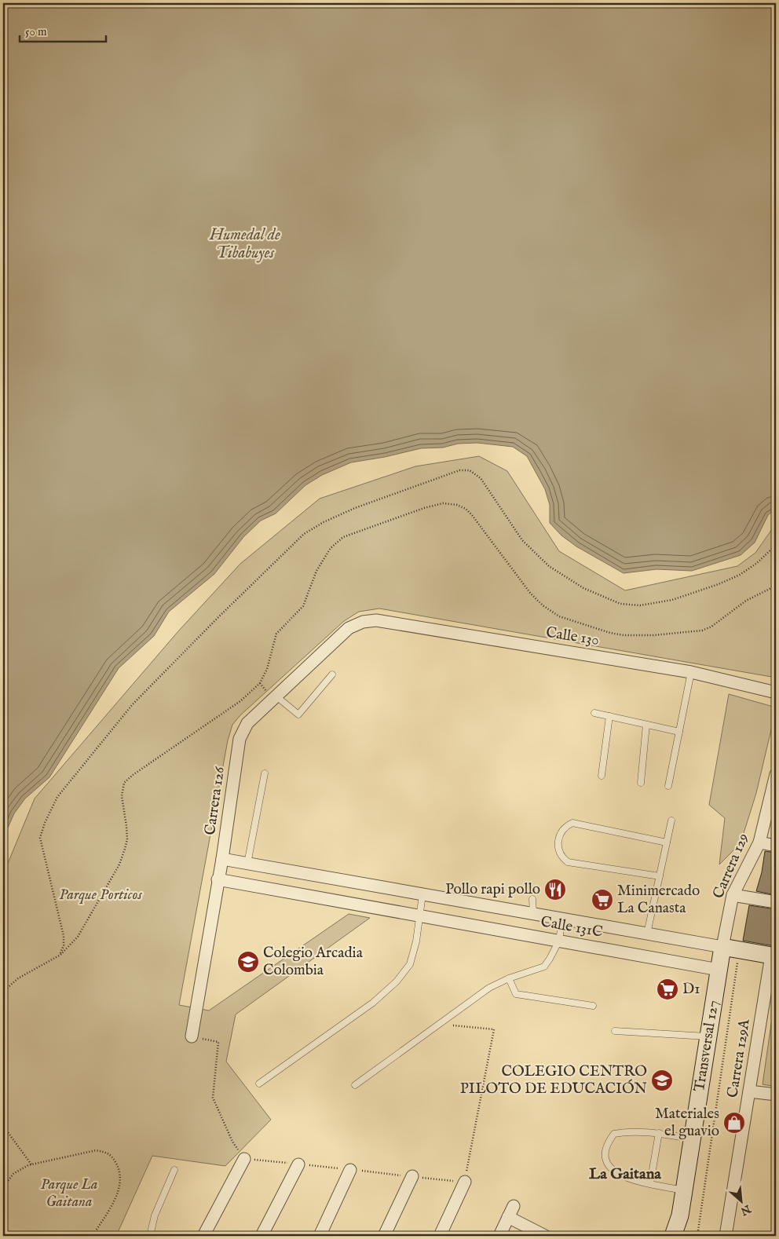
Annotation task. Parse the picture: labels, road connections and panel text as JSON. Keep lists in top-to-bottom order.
{
  "streets": {
    "street": [
      "Calle 130",
      "Carrera 126",
      "Carrera 129",
      "Calle 131C",
      "Transversal 127",
      "Carrera 129A"
    ]
  },
  "crossings": [
    ["Calle 130", "Carrera 126"],
    ["Carrera 126", "Calle 131C"],
    ["Carrera 129", "Calle 131C"],
    ["Carrera 129", "Transversal 127"],
    ["Calle 131C", "Transversal 127"]
  ],
  "districts": ["La Gaitana"],
  "water": ["Humedal de Tibabuyes"],
  "parks": ["Parque Porticos", "Parque La Gaitana"],
  "places": {
    "restaurant": ["Pollo rapi pollo"],
    "supermarket": ["Minimercado La Canasta", "D1"],
    "school or university": ["Colegio Arcadia Colombia", "COLEGIO CENTRO PILOTO DE EDUCACIÓN"],
    "shop": ["Materiales el guavio"]
  },
  "scale_bar": "50 m",
  "north": "bottom right"
}
